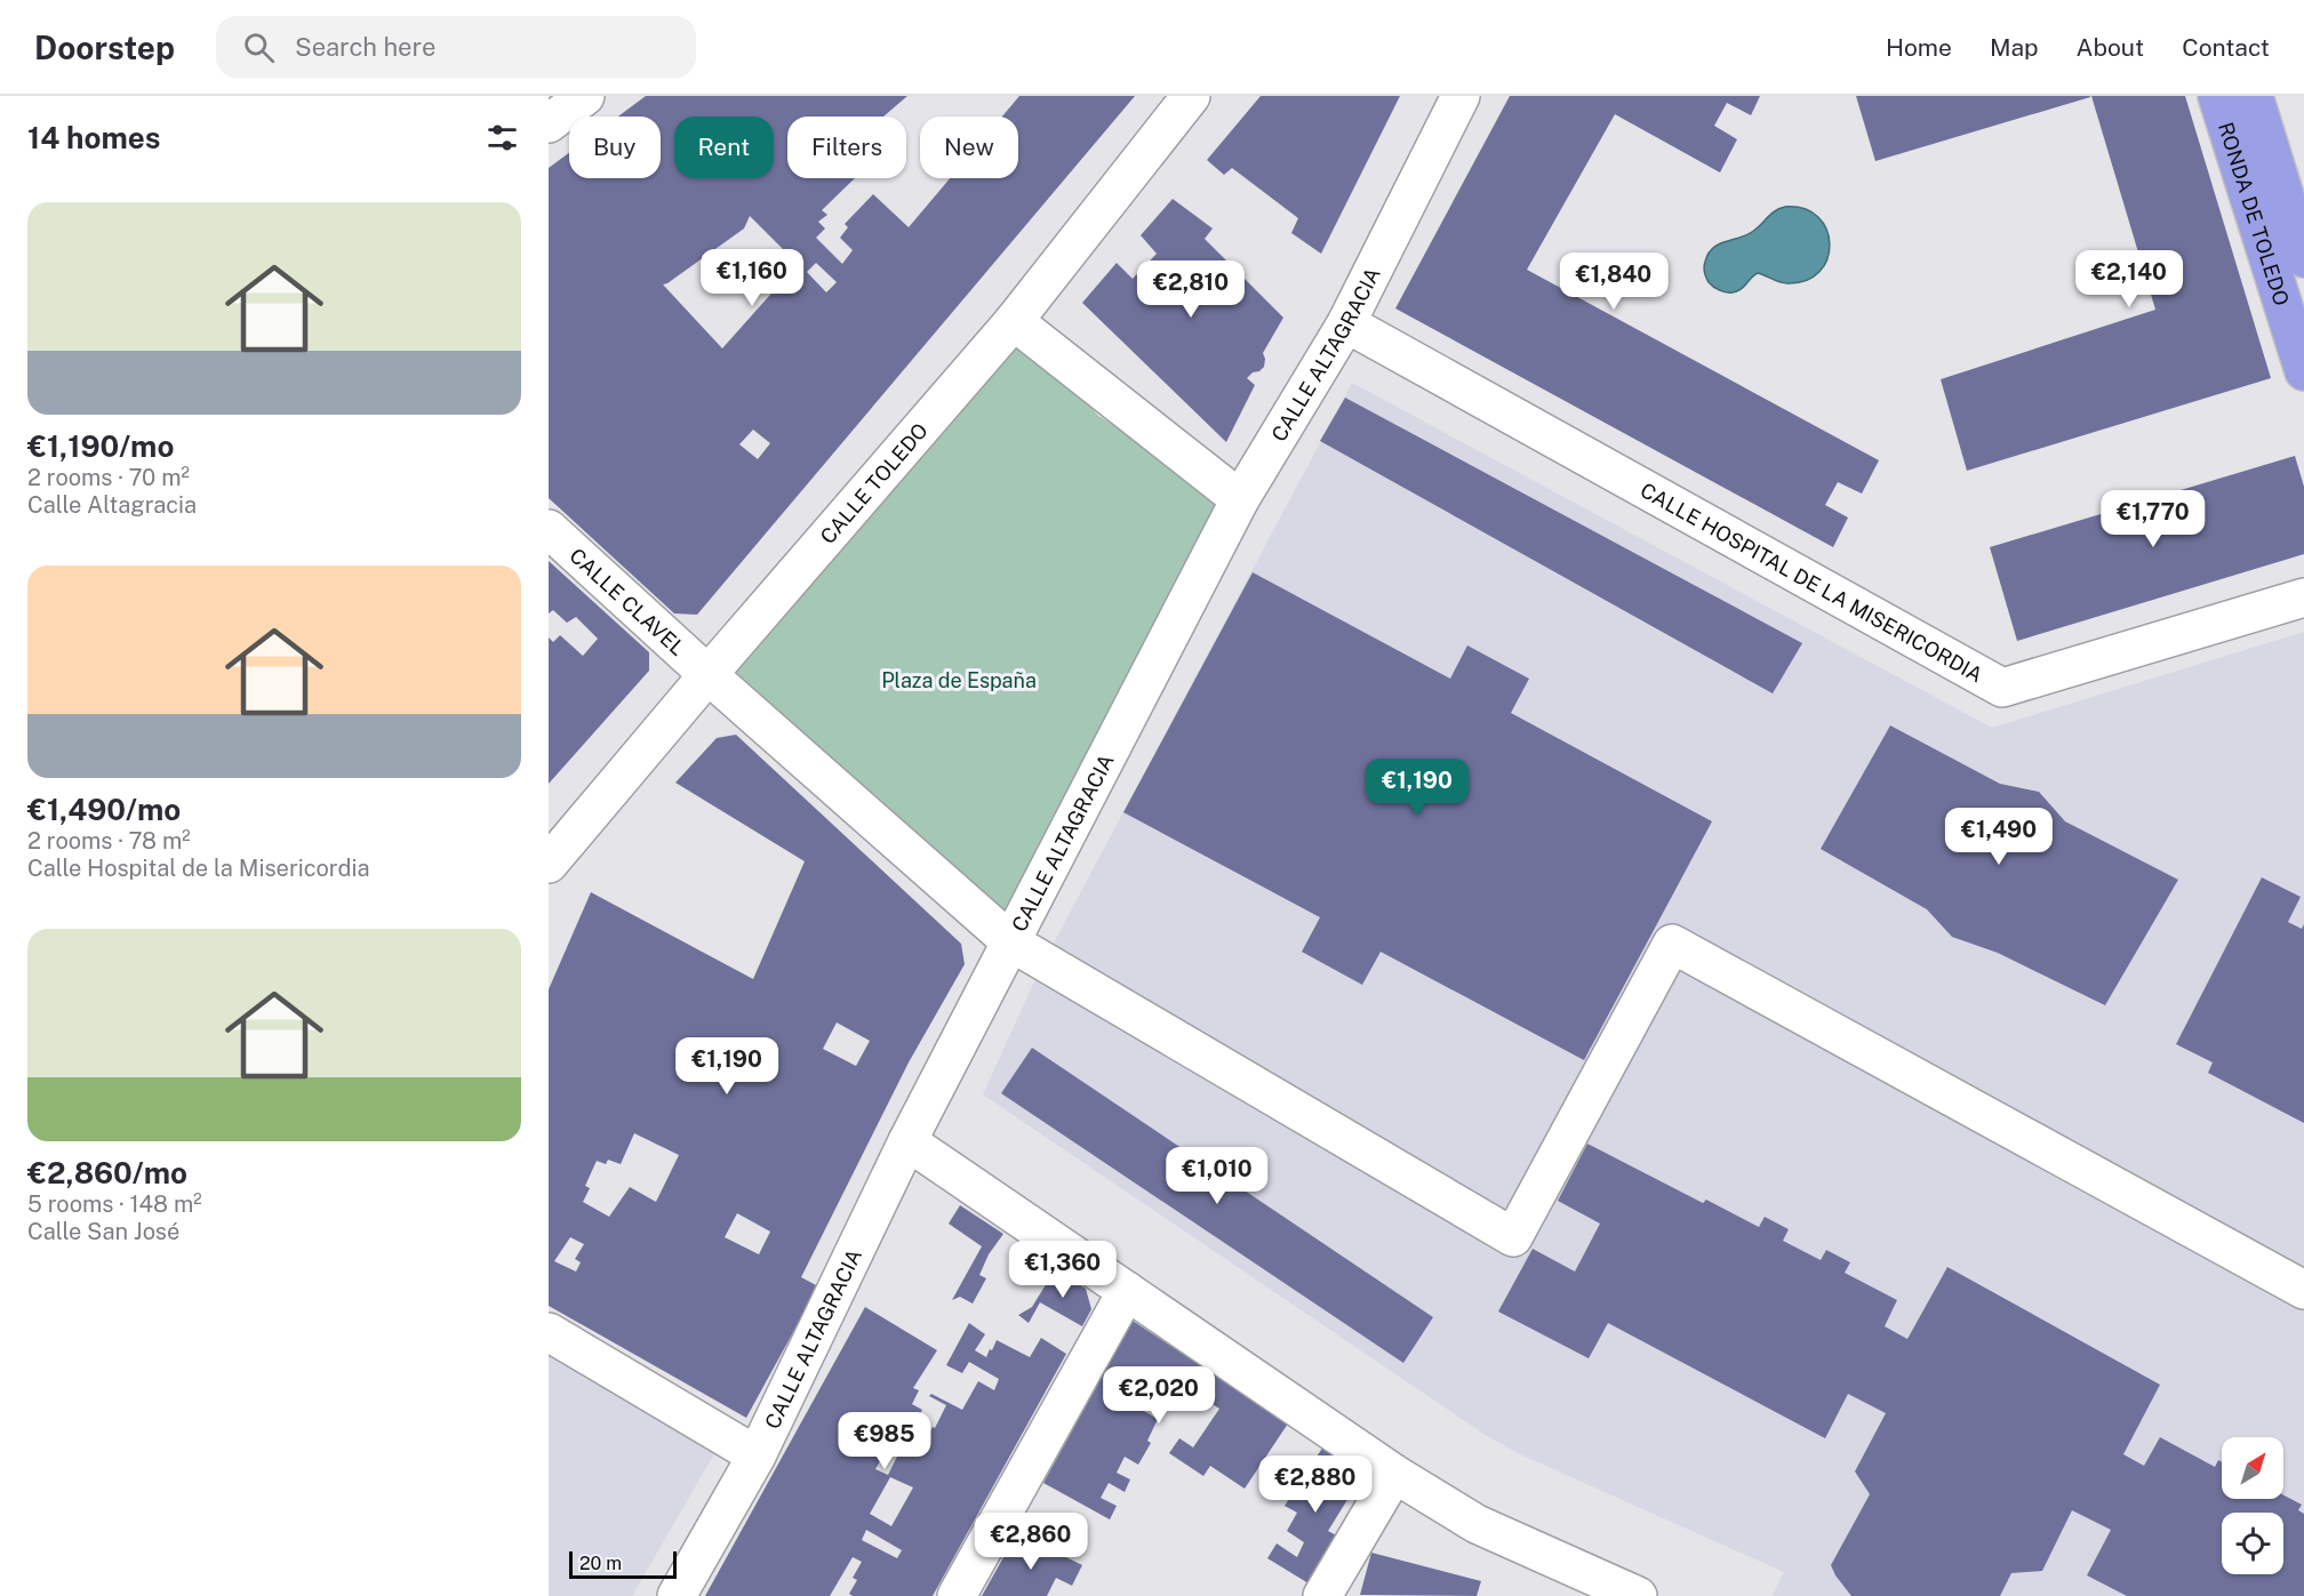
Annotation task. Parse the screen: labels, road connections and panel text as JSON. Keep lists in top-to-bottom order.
{
  "streets": {
    "highway": ["RONDA DE TOLEDO"],
    "street": [
      "CALLE ALTAGRACIA",
      "CALLE TOLEDO",
      "CALLE HOSPITAL DE LA MISERICORDIA",
      "CALLE CLAVEL"
    ]
  },
  "crossings": [
    ["CALLE ALTAGRACIA", "CALLE HOSPITAL DE LA MISERICORDIA"],
    ["CALLE TOLEDO", "CALLE CLAVEL"]
  ],
  "parks": ["Plaza de España"],
  "scale_bar": "20 m",
  "north": "top right",
  "page": {
    "header": "Doorstep",
    "search": "Search here",
    "nav": [
      "Home",
      "Map",
      "About",
      "Contact"
    ],
    "heading": "14 homes",
    "chip": [
      "Buy",
      "Rent",
      "Filters",
      "New"
    ],
    "list": [
      {
        "name": "€1,190/mo",
        "note": "2 rooms · 70 m² · Calle Altagracia"
      },
      {
        "name": "€1,490/mo",
        "note": "2 rooms · 78 m² · Calle Hospital de la Misericordia"
      },
      {
        "name": "€2,860/mo",
        "note": "5 rooms · 148 m² · Calle San José"
      }
    ],
    "price": [
      "€1,160",
      "€2,140",
      "€1,840",
      "€2,810",
      "€1,770",
      "€1,190",
      "€1,490",
      "€1,190",
      "€1,010",
      "€1,360",
      "€2,020",
      "€985",
      "€2,880",
      "€2,860"
    ],
    "scale": "20 m"
  }
}
